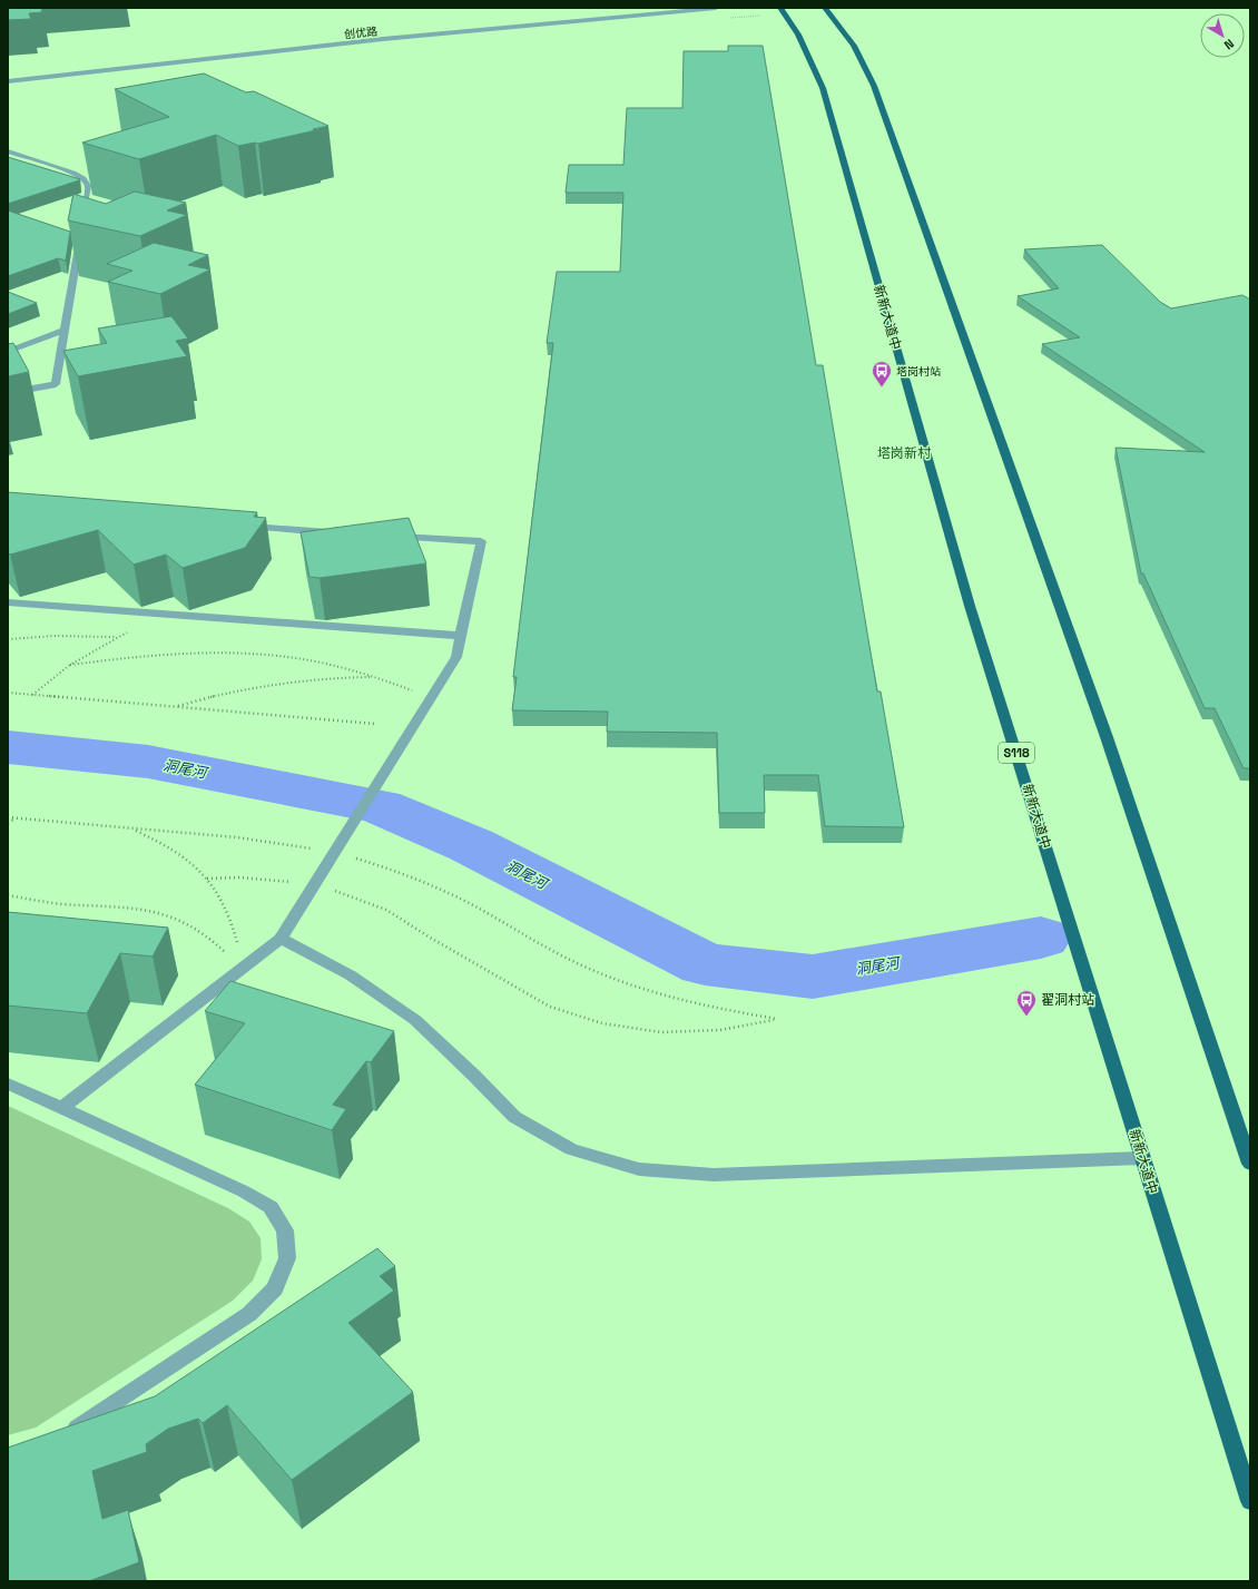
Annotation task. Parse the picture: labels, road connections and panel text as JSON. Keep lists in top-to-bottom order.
{
  "streets": {
    "main road": ["新新大道中", "S118"],
    "street": ["创优路"]
  },
  "districts": ["塔岗新村"],
  "water": ["洞尾河"],
  "places": {
    "bus stop": ["塔岗村站", "翟洞村站"]
  },
  "north": "bottom right"
}
